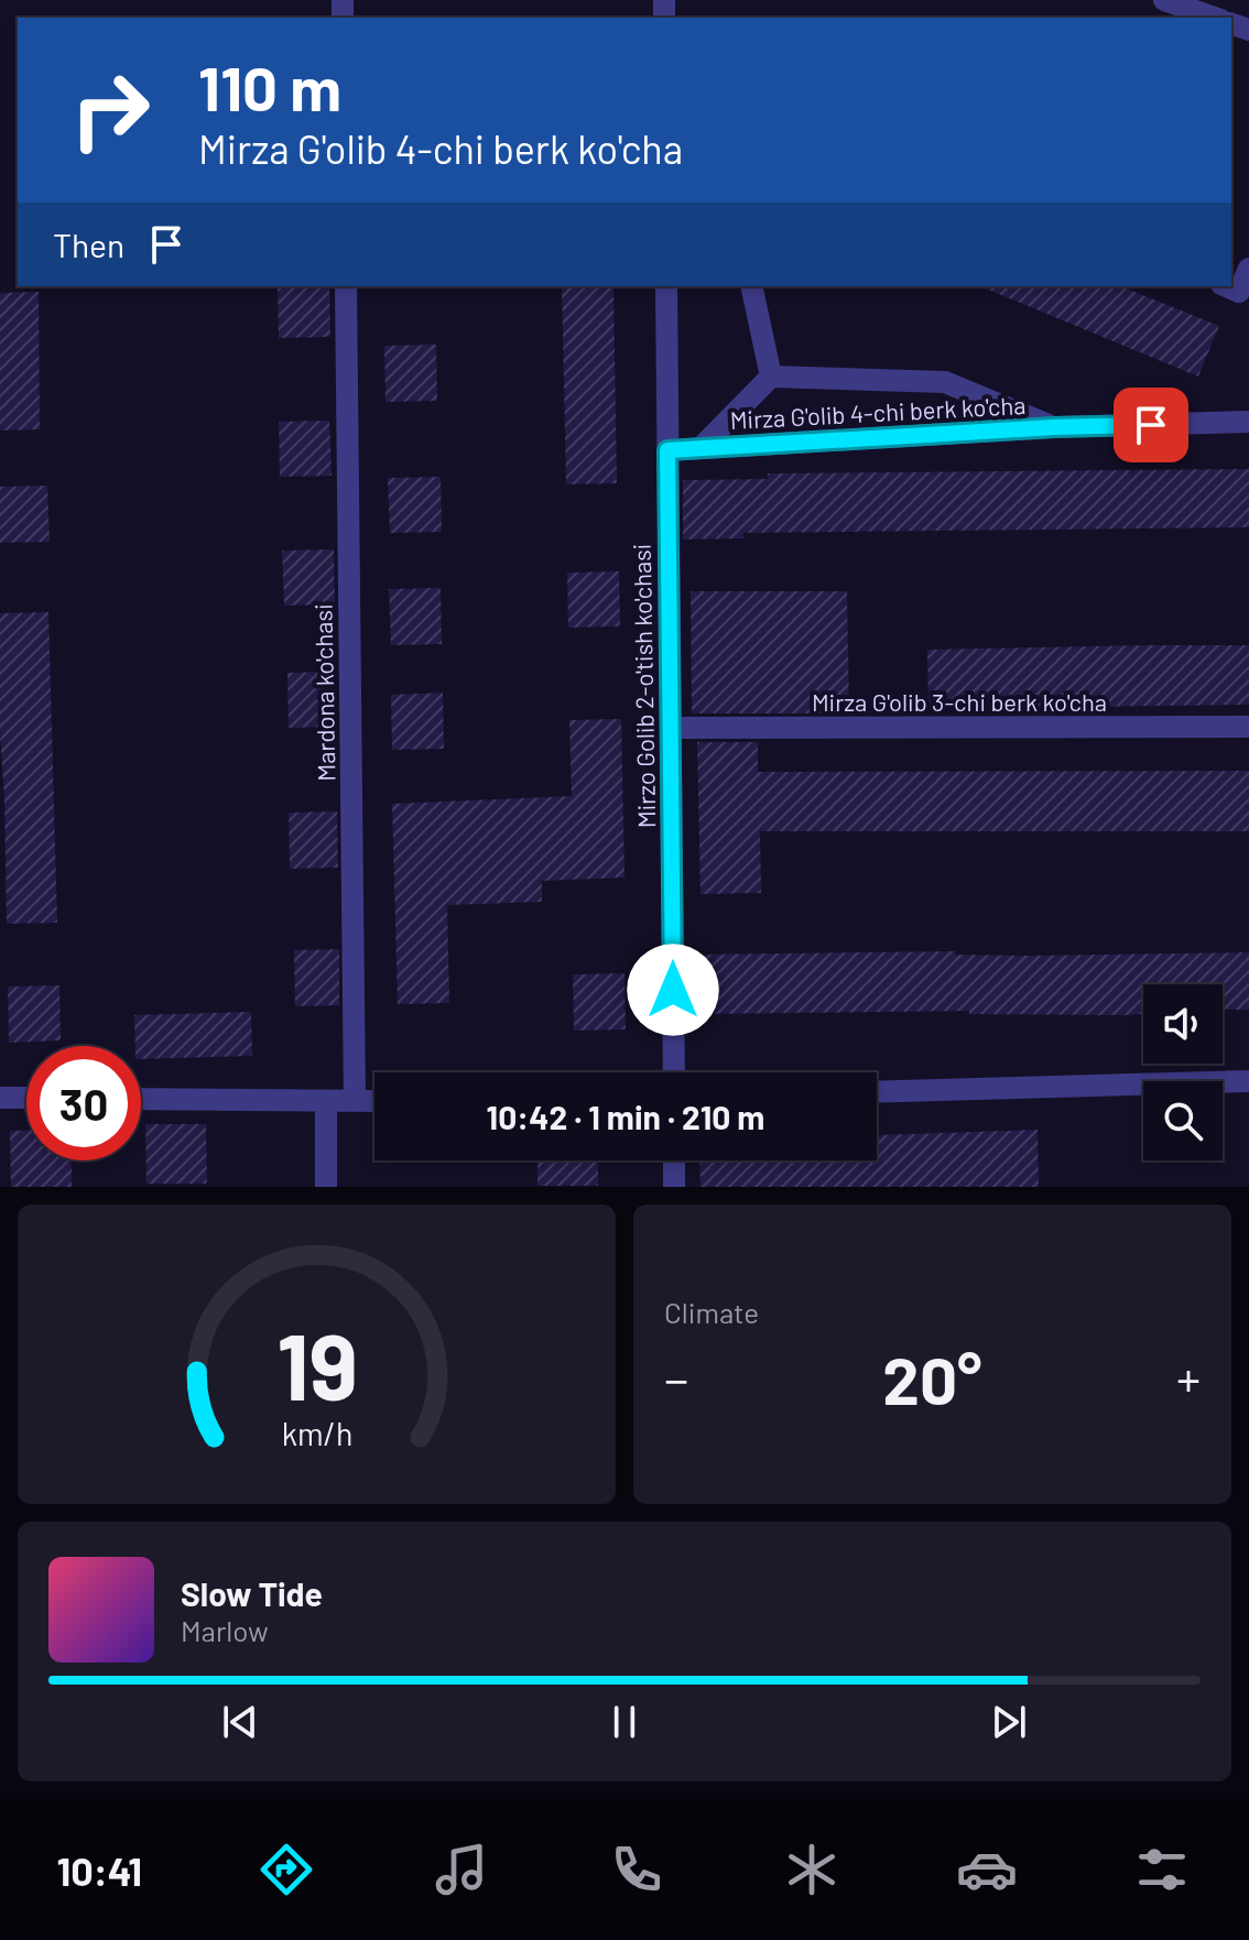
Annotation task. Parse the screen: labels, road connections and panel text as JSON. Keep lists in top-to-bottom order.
{
  "streets": {
    "street": [
      "Mirza G'olib 4-chi berk ko'cha",
      "Mirzo Golib 2-o'tish ko'chasi",
      "Mardona ko'chasi",
      "Mirza G'olib 3-chi berk ko'cha"
    ]
  },
  "crossings": [
    ["Mirza G'olib 4-chi berk ko'cha", "Mirzo Golib 2-o'tish ko'chasi"],
    ["Mirzo Golib 2-o'tish ko'chasi", "Mirza G'olib 3-chi berk ko'cha"]
  ],
  "page": {
    "turn": ["110 m", "Mirza G'olib 4-chi berk ko'cha"],
    "then": "Then",
    "limit": "30",
    "trip": "10:42 · 1 min · 210 m",
    "tile": "Climate",
    "heat": ["−", "20°", "+"],
    "song": ["Slow Tide", "Marlow"],
    "tabs": "10:41",
    "gauge": ["19", "km/h"]
  }
}
